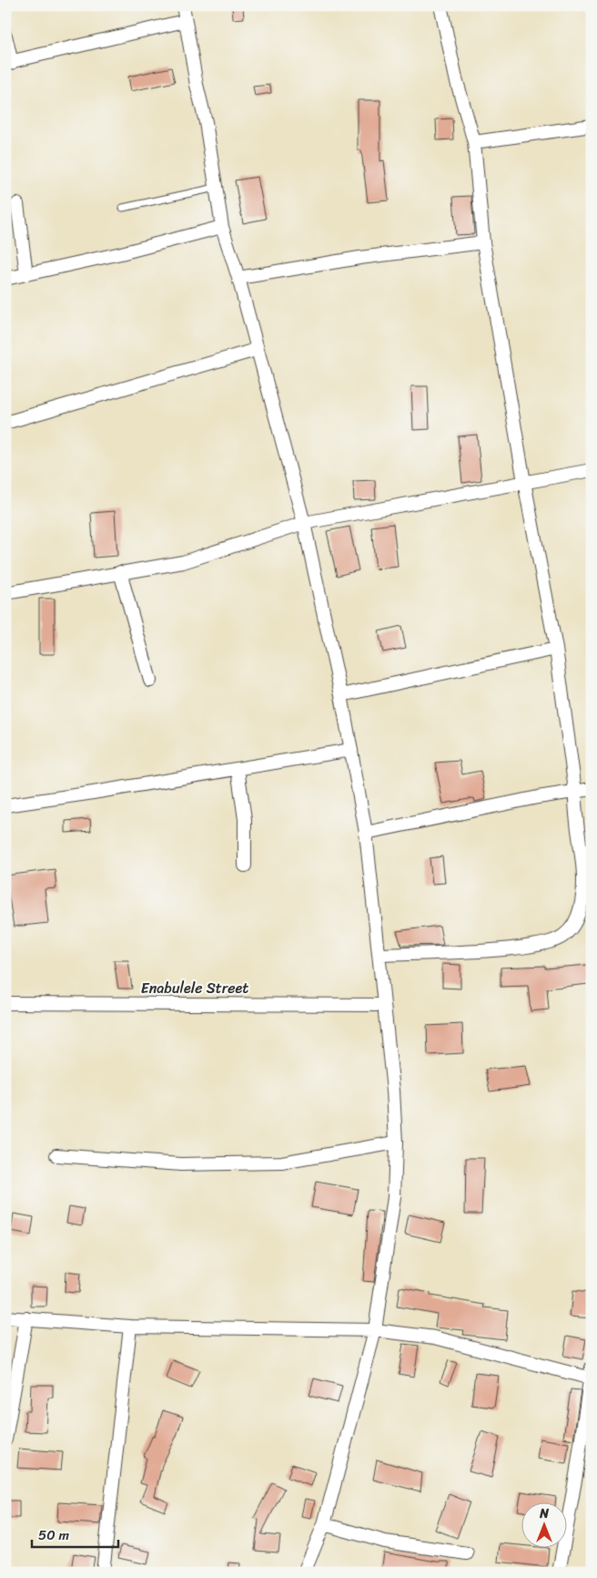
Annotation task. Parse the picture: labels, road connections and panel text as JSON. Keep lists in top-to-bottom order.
{
  "streets": {
    "street": ["Enabulele Street"]
  },
  "scale_bar": "50 m",
  "north": "top"
}
